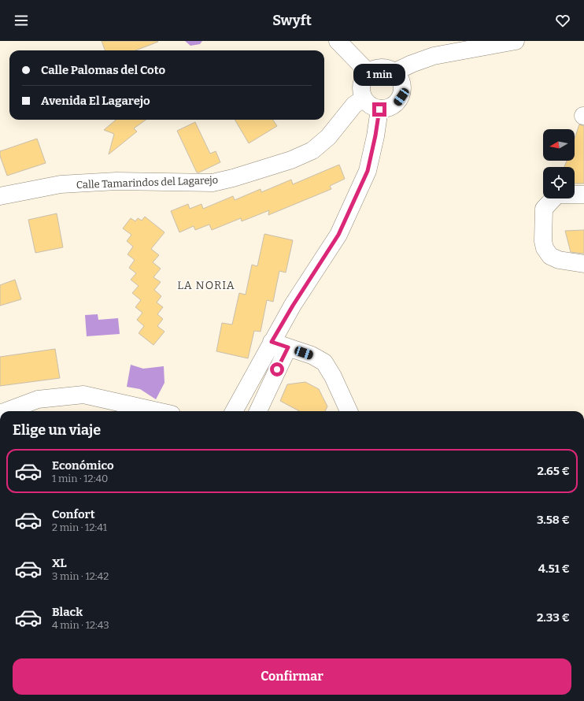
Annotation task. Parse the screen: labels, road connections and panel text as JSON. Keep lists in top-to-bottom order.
{
  "streets": {
    "street": ["Calle Tamarindos del Lagarejo"]
  },
  "districts": ["LA NORIA"],
  "north": "left",
  "page": {
    "header": "Swyft",
    "banner": ["Calle Palomas del Coto", "Avenida El Lagarejo"],
    "bubble": "1 min",
    "heading": "Elige un viaje",
    "list": [
      {
        "name": "Económico",
        "note": "1 min · 12:40",
        "value": "2.65 €"
      },
      {
        "name": "Confort",
        "note": "2 min · 12:41",
        "value": "3.58 €"
      },
      {
        "name": "XL",
        "note": "3 min · 12:42",
        "value": "4.51 €"
      },
      {
        "name": "Black",
        "note": "4 min · 12:43",
        "value": "2.33 €"
      }
    ],
    "buttons": "Confirmar"
  }
}
